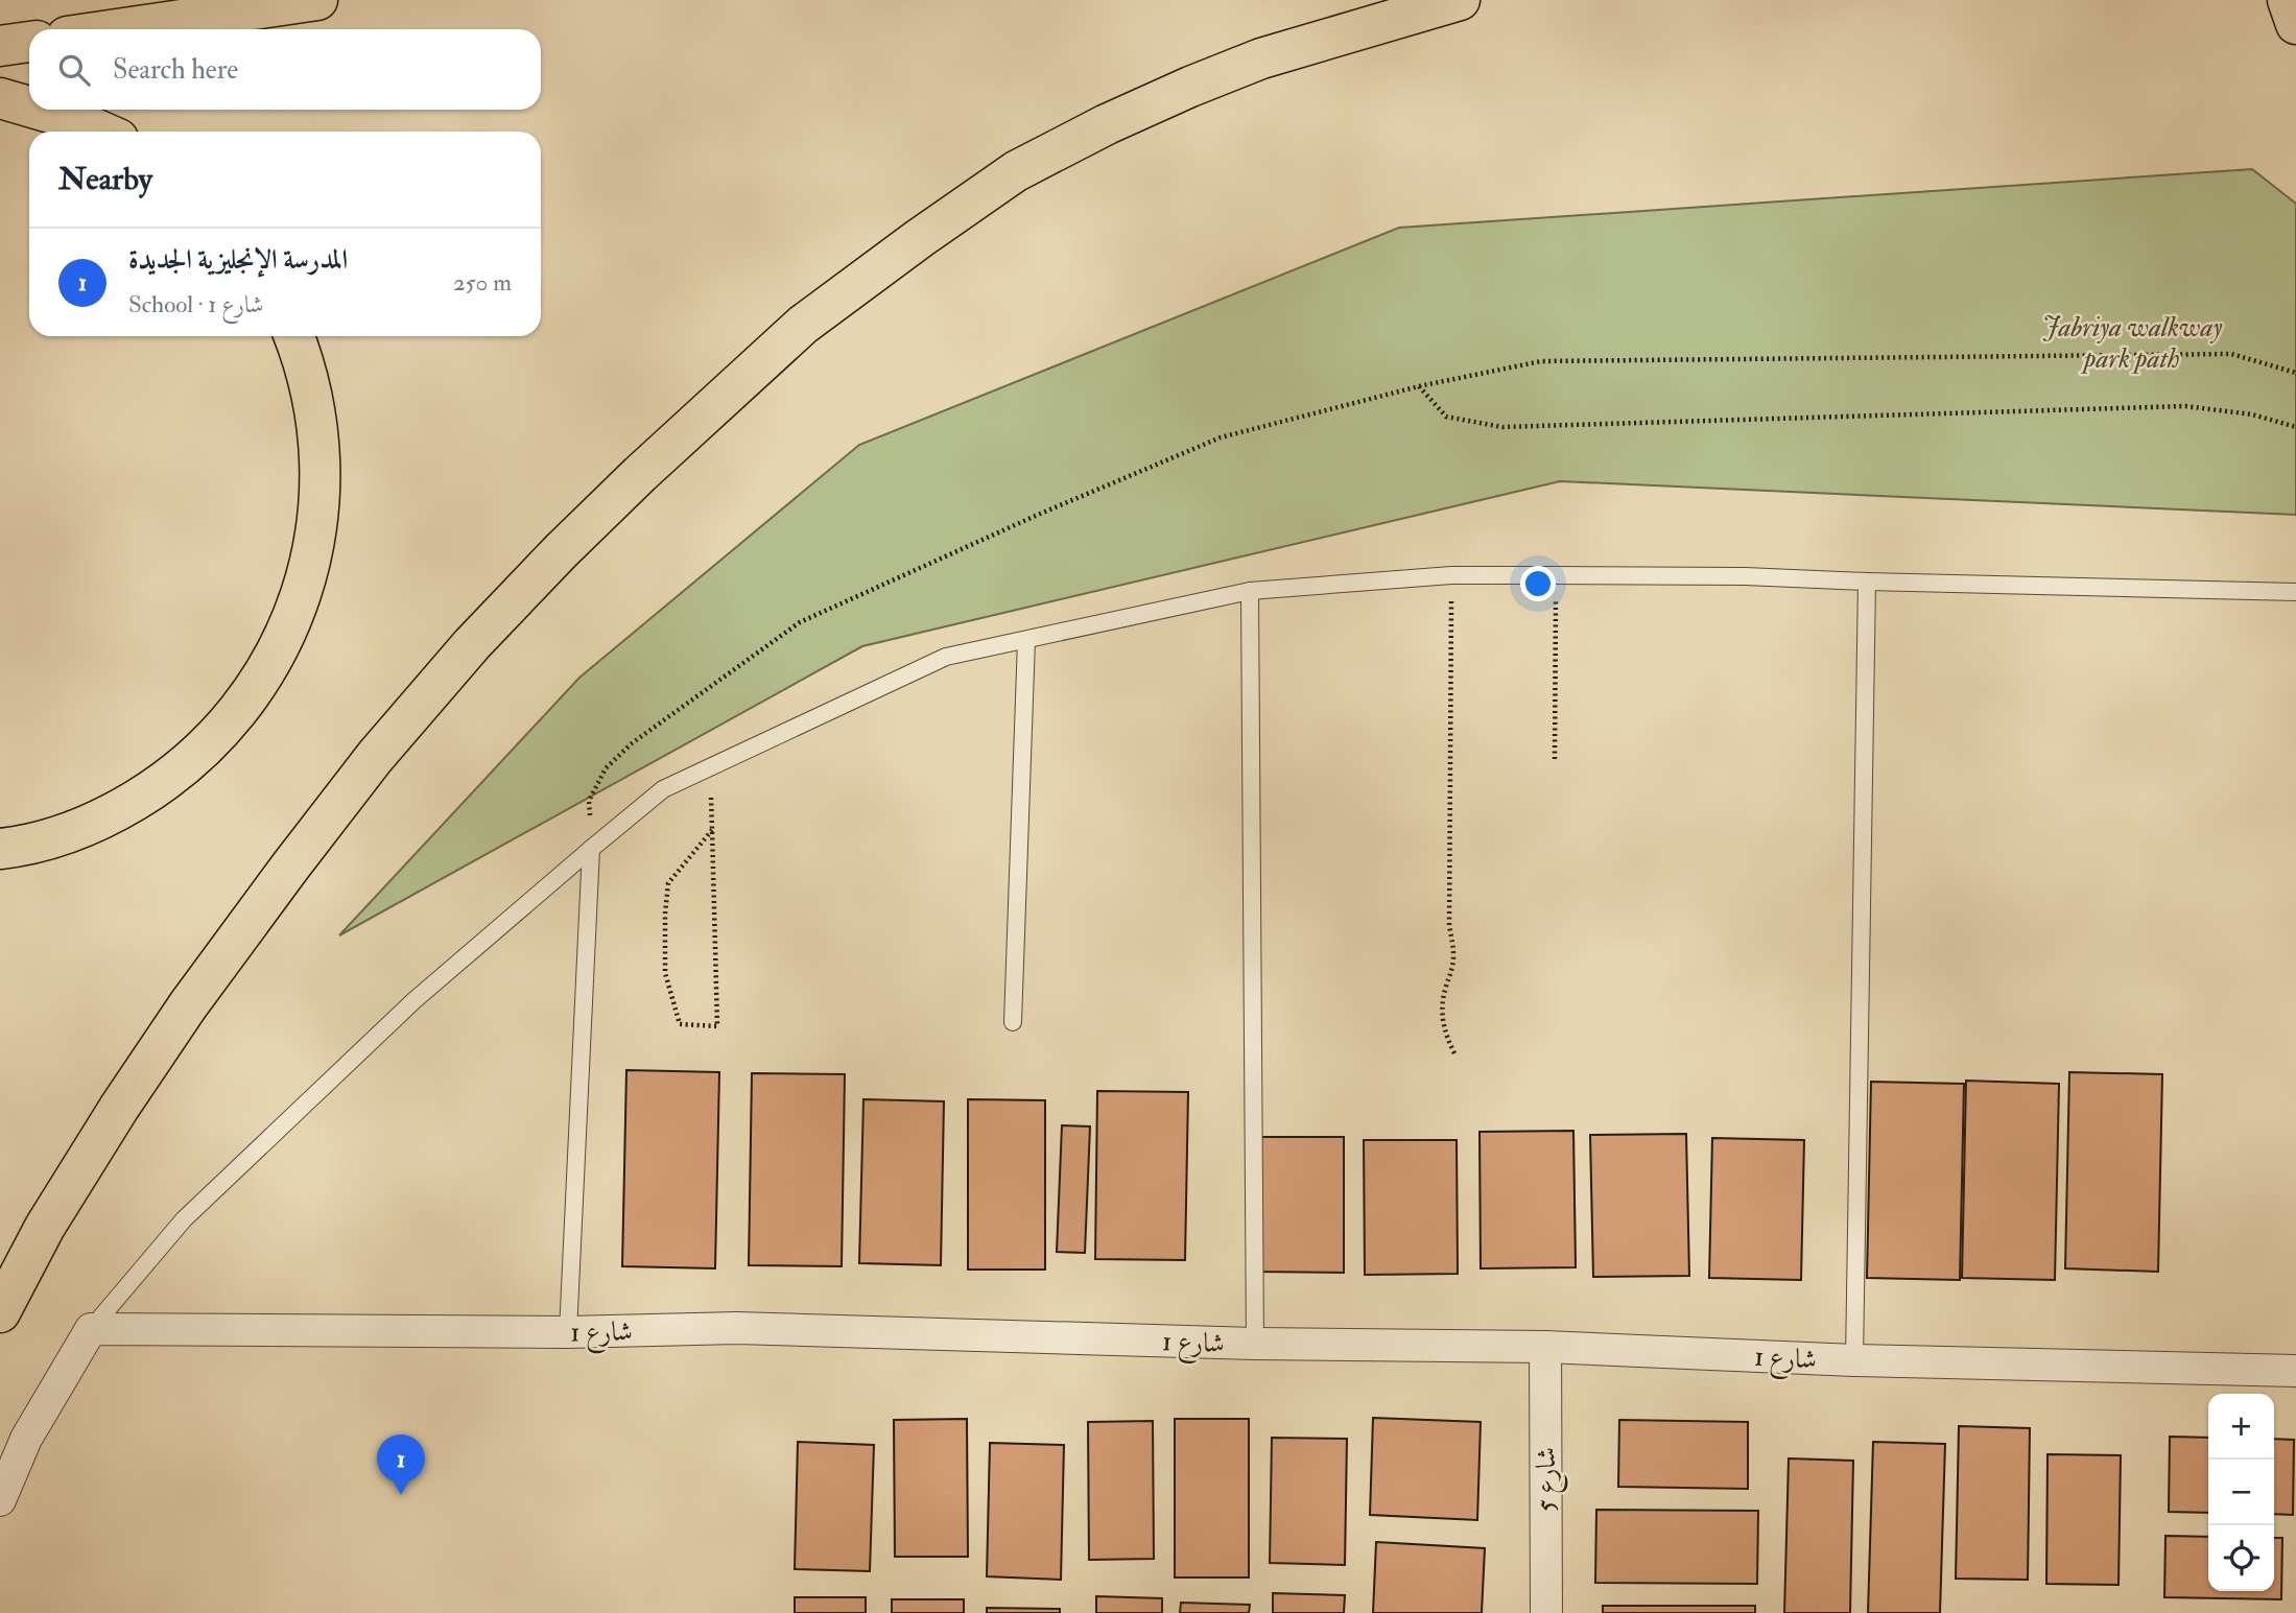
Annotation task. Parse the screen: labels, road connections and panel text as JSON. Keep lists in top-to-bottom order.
{
  "streets": {
    "street": ["شارع 1", "شارع 5"]
  },
  "crossings": [
    ["شارع 1", "شارع 5"]
  ],
  "parks": ["Jabriya walkway park path"],
  "page": {
    "search": "Search here",
    "heading": "Nearby",
    "list": [
      {
        "mark": "1",
        "name": "المدرسة الإنجليزية الجديدة",
        "note": "School · شارع 1",
        "value": "250 m"
      }
    ],
    "map_buttons": ["+", "−"],
    "pins": "1"
  }
}
